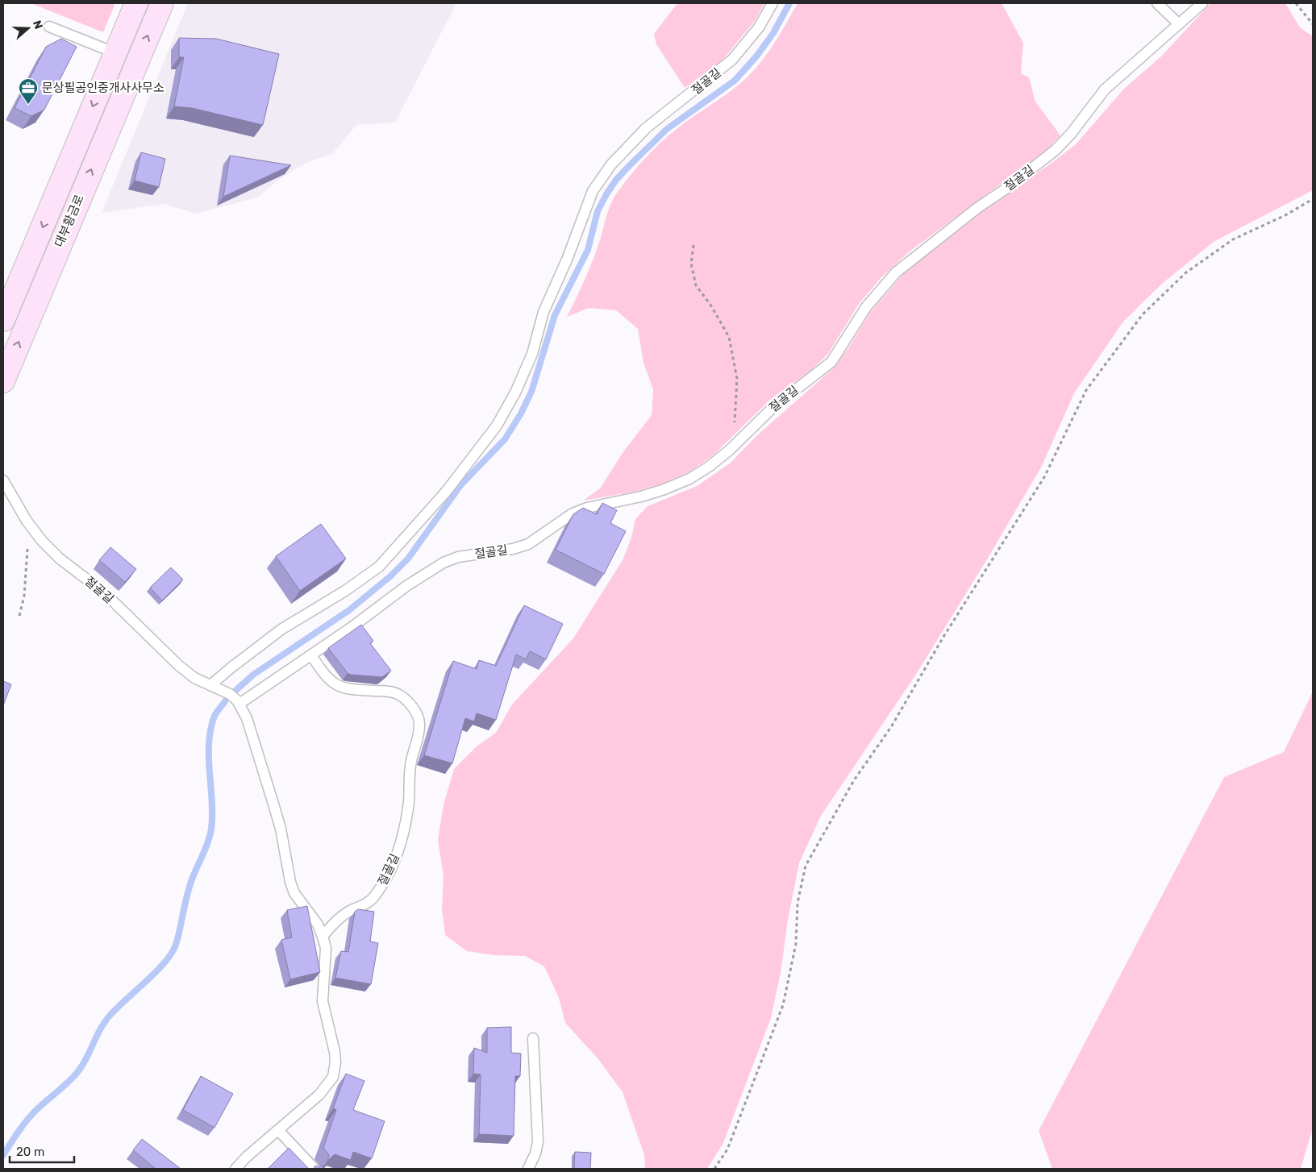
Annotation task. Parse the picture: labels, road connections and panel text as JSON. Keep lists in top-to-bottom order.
{
  "streets": {
    "main road": ["대부황금로"],
    "lane": ["절골길"]
  },
  "places": {
    "office": ["문상필공인중개사사무소"]
  },
  "scale_bar": "20 m",
  "north": "right"
}
